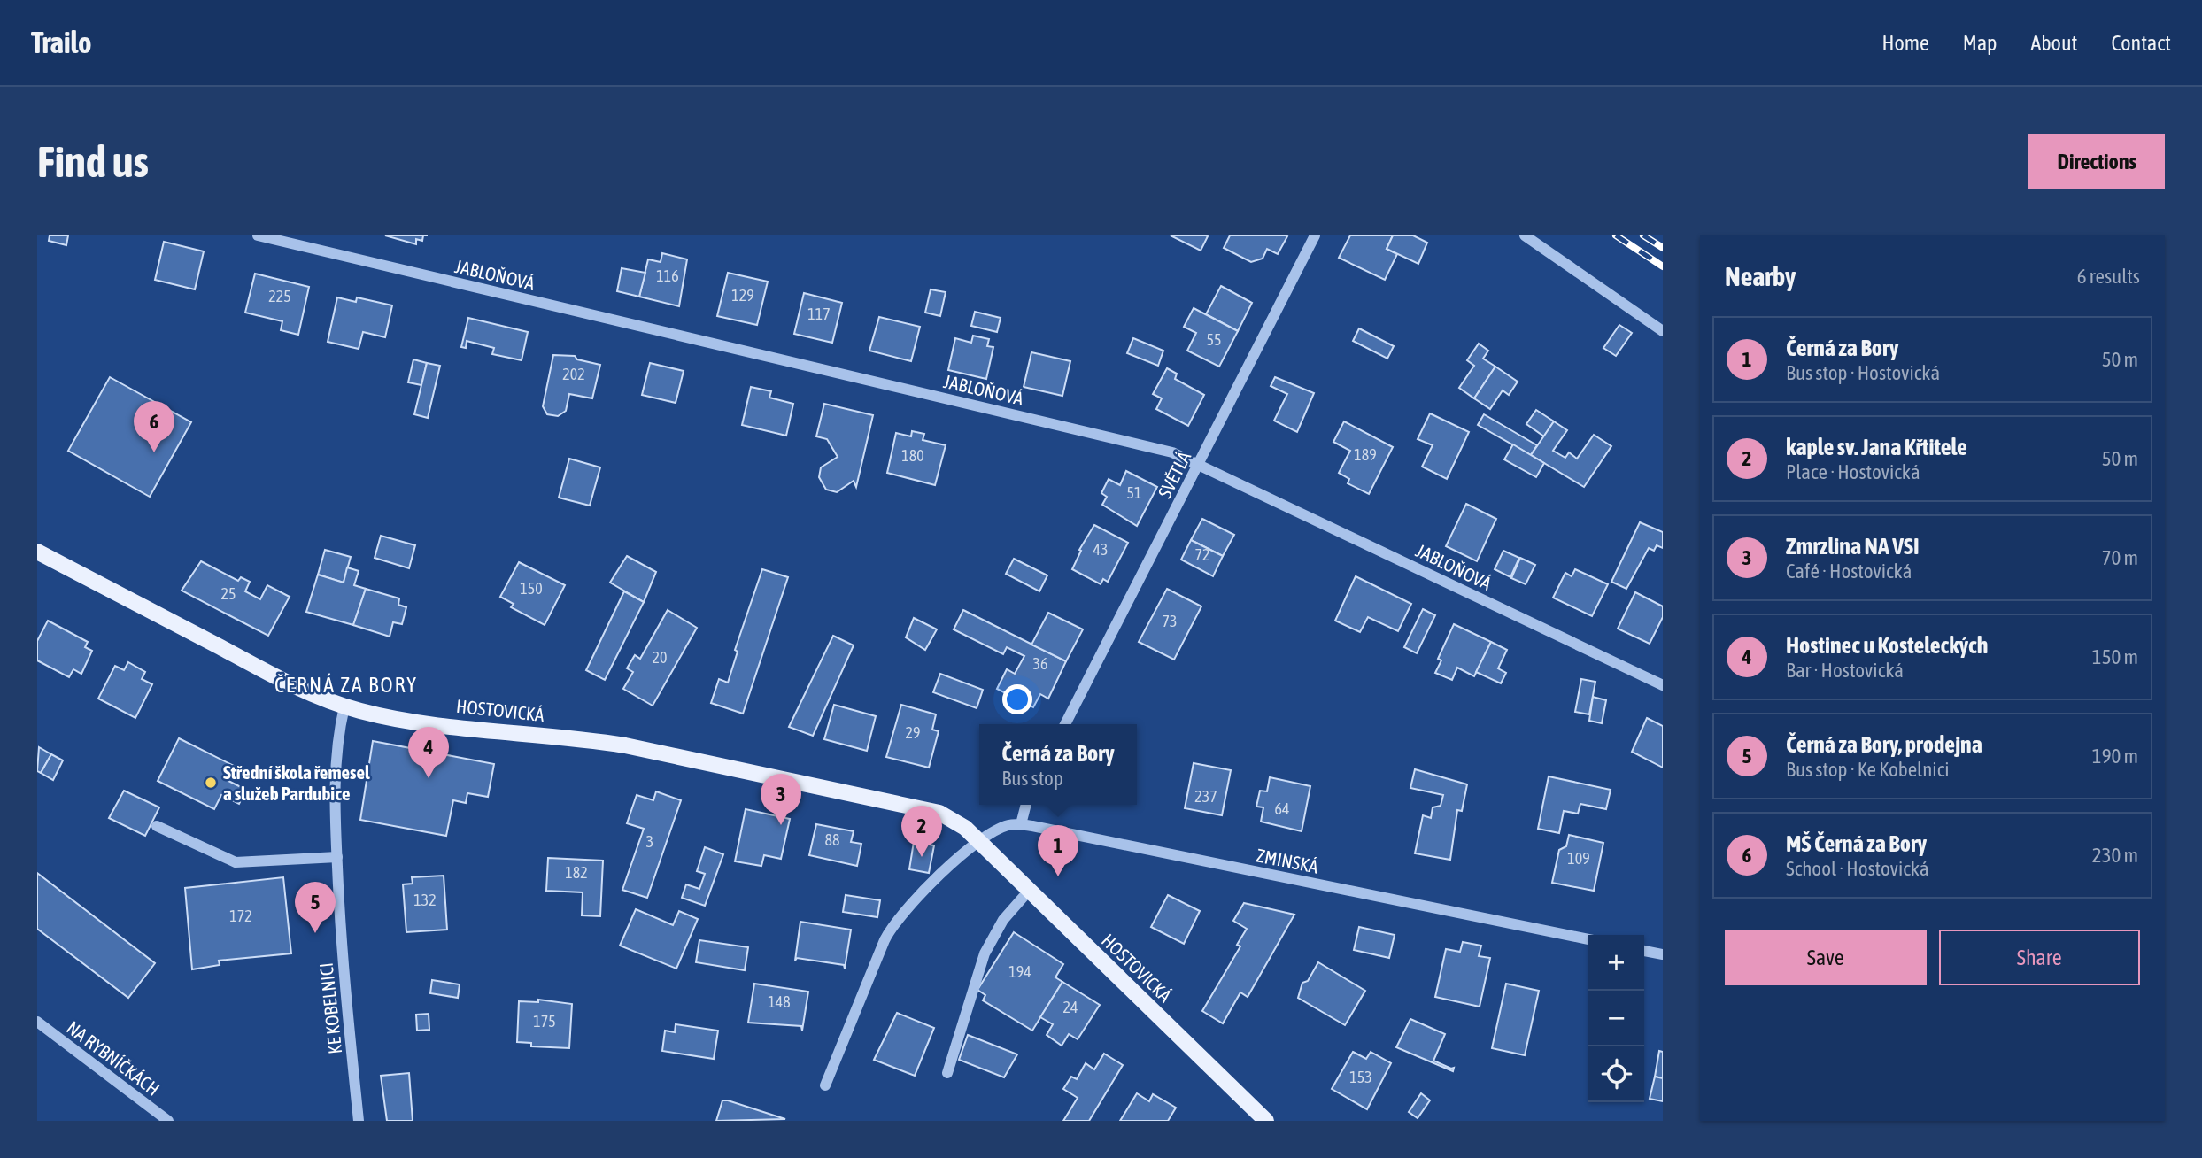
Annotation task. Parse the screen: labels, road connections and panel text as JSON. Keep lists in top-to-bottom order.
{
  "streets": {
    "main road": ["HOSTOVICKÁ"],
    "street": [
      "JABLOŇOVÁ",
      "SVĚTLÁ",
      "ZMINSKÁ",
      "KE KOBELNICI",
      "NA RYBNÍČKÁCH"
    ]
  },
  "crossings": [
    ["JABLOŇOVÁ", "SVĚTLÁ"],
    ["HOSTOVICKÁ", "ZMINSKÁ"],
    ["HOSTOVICKÁ", "KE KOBELNICI"]
  ],
  "districts": ["ČERNÁ ZA BORY"],
  "places": ["Střední škola řemesel a služeb Pardubice"],
  "house_numbers": [
    "116",
    "129",
    "225",
    "117",
    "55",
    "202",
    "189",
    "180",
    "51",
    "43",
    "72",
    "150",
    "25",
    "73",
    "20",
    "36",
    "29",
    "237",
    "64",
    "88",
    "3",
    "109",
    "182",
    "132",
    "172",
    "194",
    "148",
    "24",
    "175",
    "153"
  ],
  "page": {
    "header": "Trailo",
    "nav": [
      "Home",
      "Map",
      "About",
      "Contact"
    ],
    "buttons": [
      "Directions",
      ["Save", "Share"]
    ],
    "title": "Find us",
    "heading": ["Nearby", "6 results"],
    "list": [
      {
        "mark": "1",
        "name": "Černá za Bory",
        "note": "Bus stop · Hostovická",
        "value": "50 m"
      },
      {
        "mark": "2",
        "name": "kaple sv. Jana Křtitele",
        "note": "Place · Hostovická",
        "value": "50 m"
      },
      {
        "mark": "3",
        "name": "Zmrzlina NA VSI",
        "note": "Café · Hostovická",
        "value": "70 m"
      },
      {
        "mark": "4",
        "name": "Hostinec u Kosteleckých",
        "note": "Bar · Hostovická",
        "value": "150 m"
      },
      {
        "mark": "5",
        "name": "Černá za Bory, prodejna",
        "note": "Bus stop · Ke Kobelnici",
        "value": "190 m"
      },
      {
        "mark": "6",
        "name": "MŠ Černá za Bory",
        "note": "School · Hostovická",
        "value": "230 m"
      }
    ],
    "pins": [
      "6",
      "4",
      "3",
      "2",
      "1",
      "5"
    ],
    "popup": ["Černá za Bory", "Bus stop"],
    "map_buttons": ["+", "−"]
  }
}
